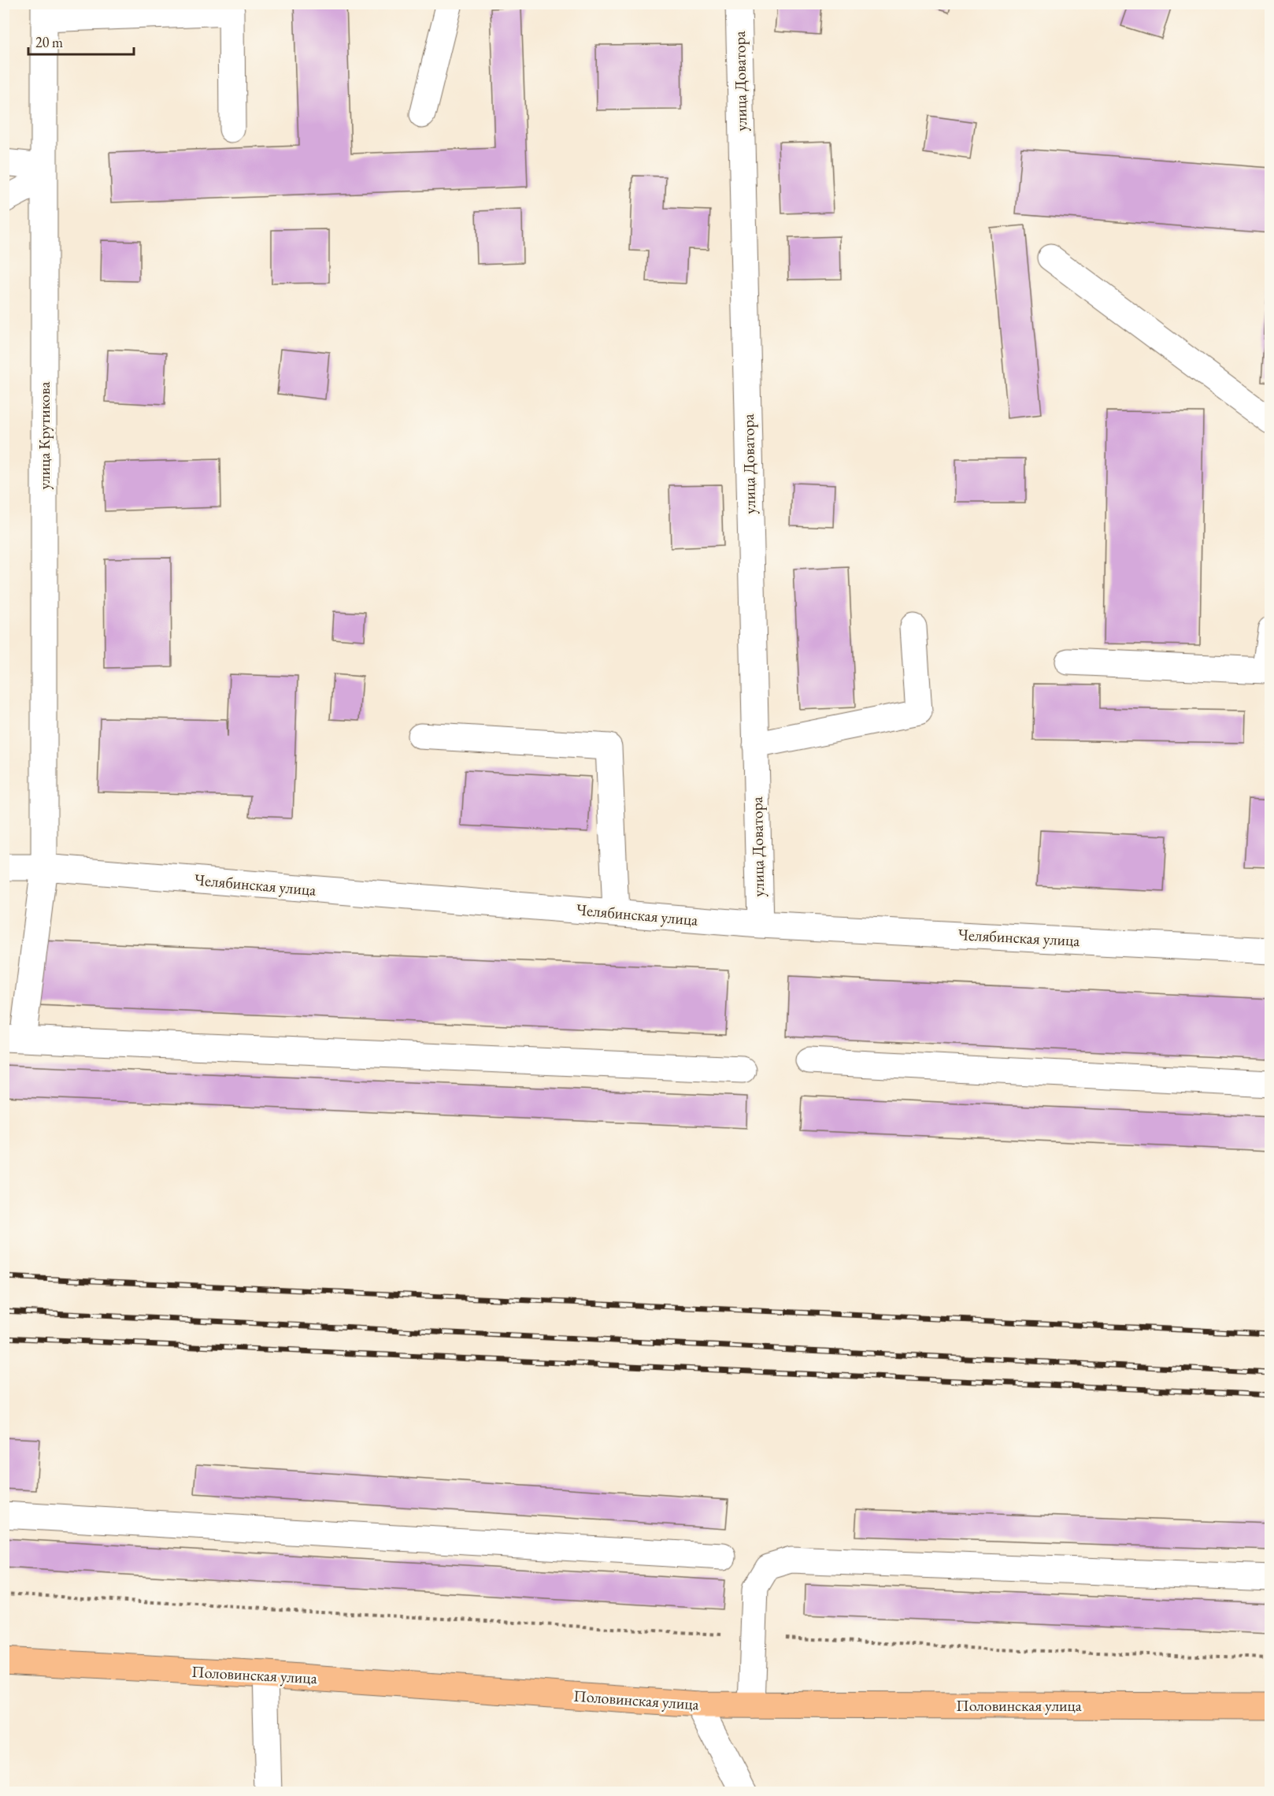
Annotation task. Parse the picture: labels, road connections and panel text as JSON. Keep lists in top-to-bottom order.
{
  "streets": {
    "main road": ["Половинская улица"],
    "street": ["улица Доватора", "улица Крутикова", "Челябинская улица"]
  },
  "crossings": [
    ["улица Доватора", "Челябинская улица"],
    ["улица Крутикова", "Челябинская улица"]
  ],
  "scale_bar": "20 m"
}
